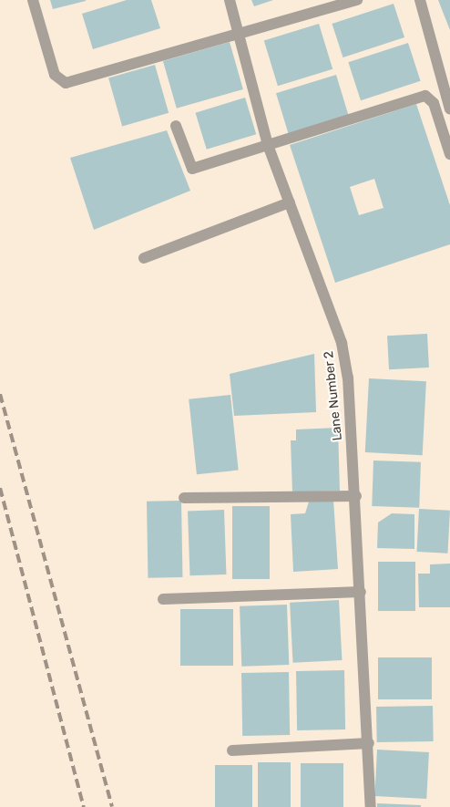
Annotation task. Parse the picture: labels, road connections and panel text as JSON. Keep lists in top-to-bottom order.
{
  "streets": {
    "street": ["Lane Number 2"]
  }
}
